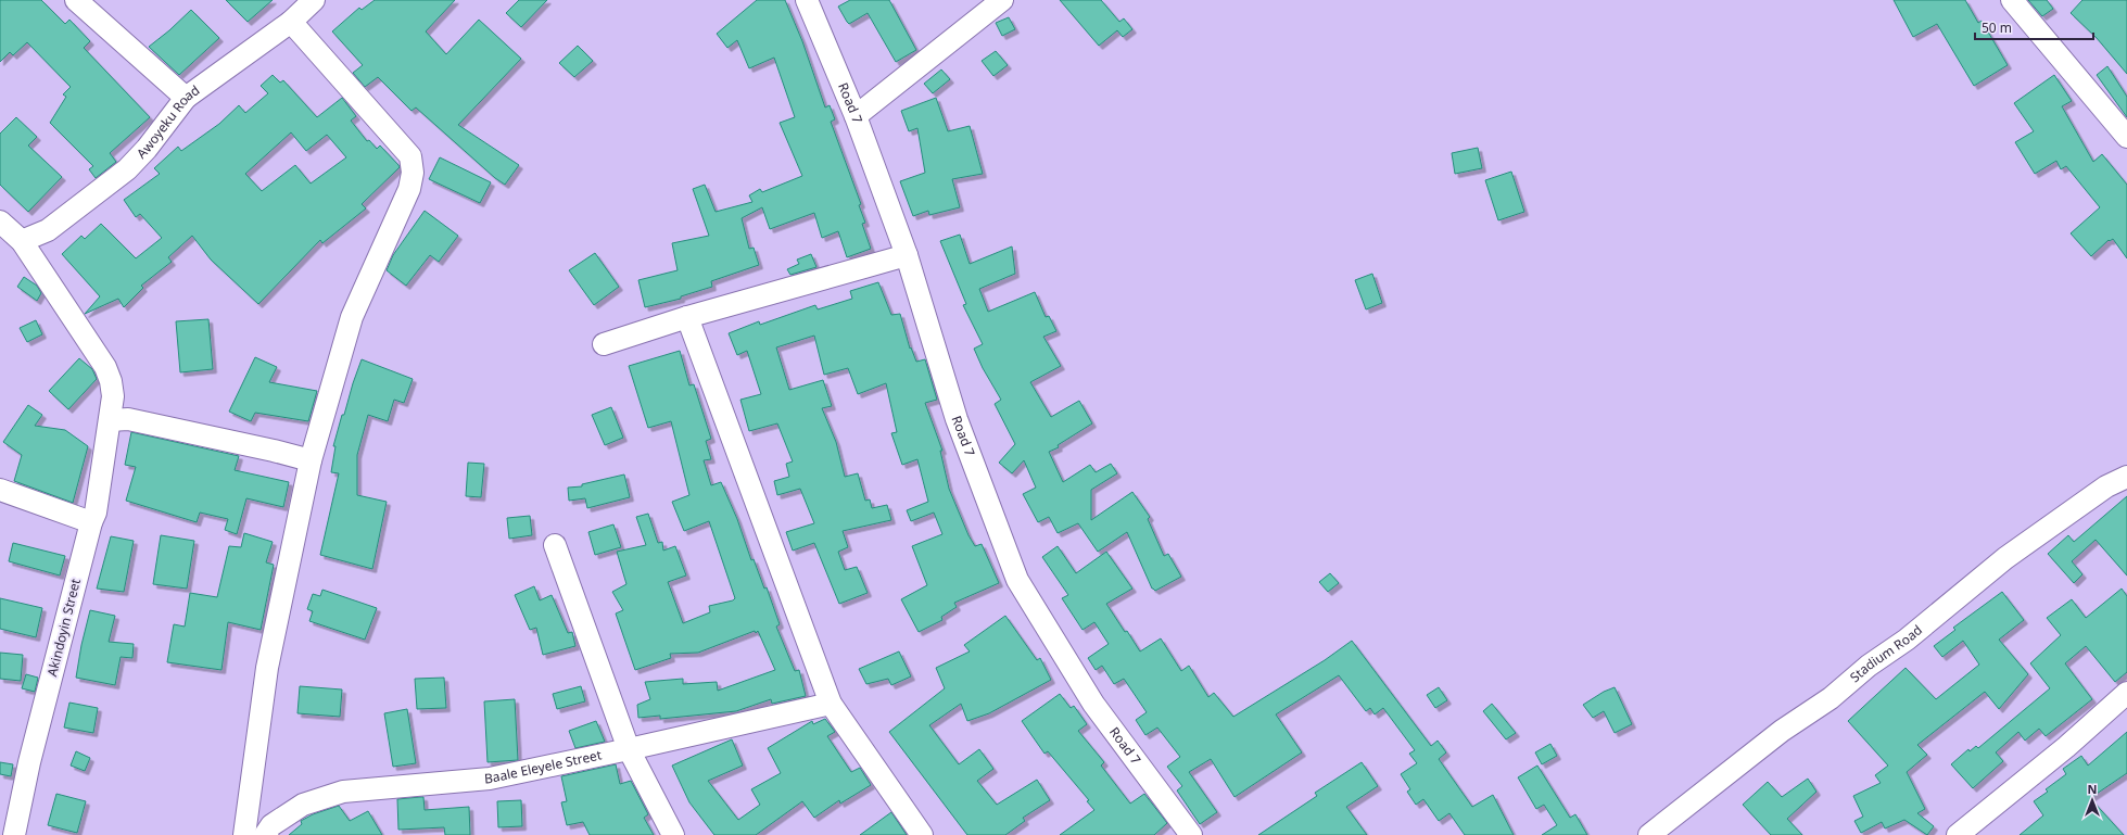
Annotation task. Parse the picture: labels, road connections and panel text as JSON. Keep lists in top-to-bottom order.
{
  "streets": {
    "street": [
      "Road 7",
      "Awoyeku Road",
      "Akindoyin Street",
      "Stadium Road",
      "Baale Eleyele Street"
    ]
  },
  "crossings": [
    ["Awoyeku Road", "Akindoyin Street"]
  ],
  "scale_bar": "50 m",
  "north": "top"
}
